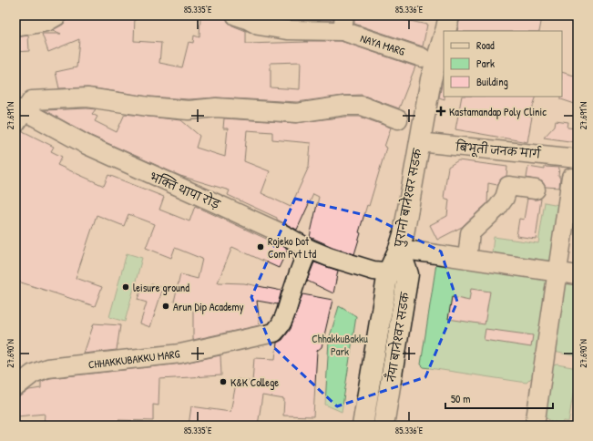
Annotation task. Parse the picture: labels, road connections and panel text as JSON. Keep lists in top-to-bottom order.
{
  "streets": {
    "main road": ["पुरानो बानेश्वर सडक", "नँया बानेश्वर सडक"],
    "street": [
      "NAYA MARG",
      "बिभूती जनक मार्ग",
      "भक्ति थापा रोड़",
      "CHHAKKUBAKKU MARG"
    ]
  },
  "crossings": [
    ["बिभूती जनक मार्ग", "पुरानो बानेश्वर सडक"],
    ["भक्ति थापा रोड़", "पुरानो बानेश्वर सडक"],
    ["भक्ति थापा रोड़", "नँया बानेश्वर सडक"],
    ["भक्ति थापा रोड़", "CHHAKKUBAKKU MARG"],
    ["पुरानो बानेश्वर सडक", "नँया बानेश्वर सडक"]
  ],
  "parks": ["ChhakkuBakku Park"],
  "places": {
    "health": ["Kastamandap Poly Clinic"],
    "other": [
      "Rojeko Dot Com Pvt Ltd",
      "leisure ground",
      "Arun Dip Academy",
      "K&K College"
    ]
  },
  "legend": ["Road", "Park", "Building"],
  "scale_bar": "50 m",
  "coordinates": [
    "85.335°E",
    "85.336°E",
    "27.691°N",
    "27.690°N"
  ]
}
